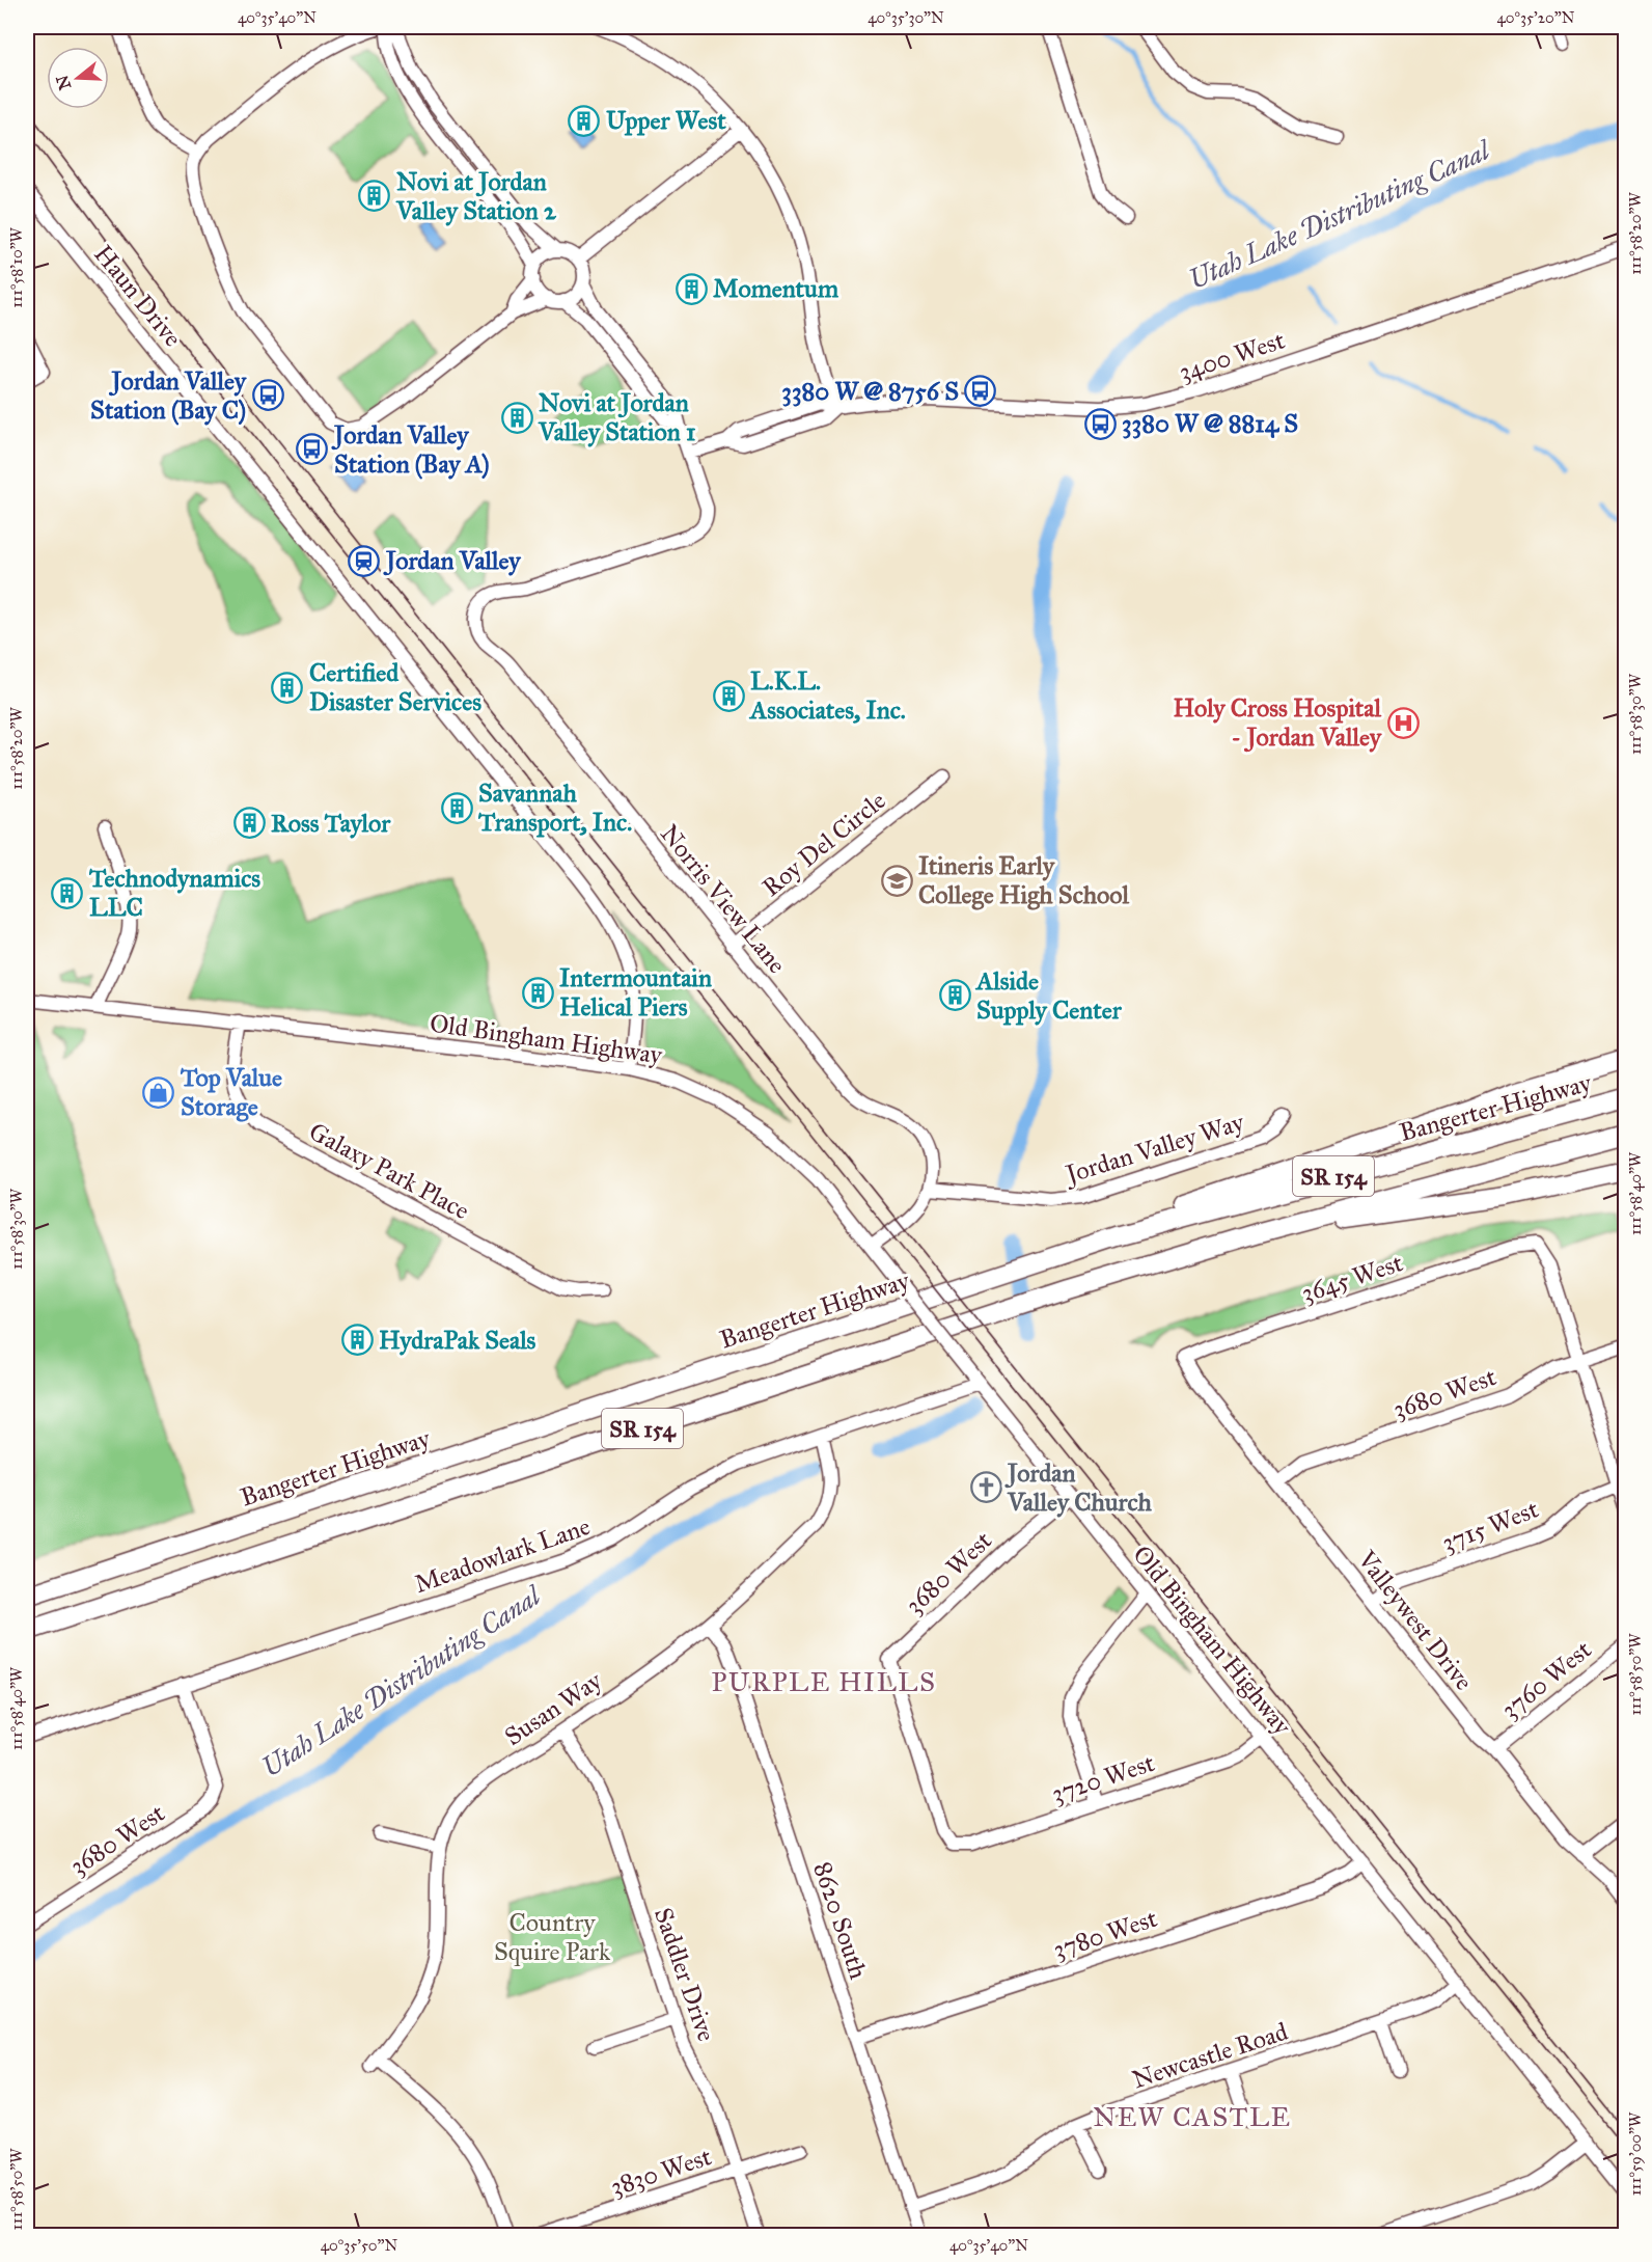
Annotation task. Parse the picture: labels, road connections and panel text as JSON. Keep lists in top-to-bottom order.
{
  "streets": {
    "highway": ["Bangerter Highway", "SR 154"],
    "street": [
      "Haun Drive",
      "3400 West",
      "Roy Del Circle",
      "Norris View Lane",
      "Old Bingham Highway",
      "Jordan Valley Way",
      "Galaxy Park Place",
      "3645 West",
      "3680 West",
      "3715 West",
      "Meadowlark Lane",
      "Valleywest Drive",
      "3760 West",
      "Susan Way",
      "3720 West",
      "8620 South",
      "3780 West",
      "Saddler Drive",
      "Newcastle Road",
      "3830 West"
    ]
  },
  "crossings": [
    ["Haun Drive", "Old Bingham Highway"],
    ["3400 West", "Norris View Lane"],
    ["Roy Del Circle", "Norris View Lane"],
    ["Norris View Lane", "Jordan Valley Way"],
    ["Old Bingham Highway", "Galaxy Park Place"],
    ["Old Bingham Highway", "3680 West"],
    ["Old Bingham Highway", "Meadowlark Lane"],
    ["Old Bingham Highway", "3720 West"],
    ["Old Bingham Highway", "3780 West"],
    ["Old Bingham Highway", "Newcastle Road"],
    ["3645 West", "3680 West"],
    ["3645 West", "Valleywest Drive"],
    ["3680 West", "Meadowlark Lane"],
    ["3680 West", "Valleywest Drive"],
    ["3680 West", "3720 West"],
    ["3715 West", "Valleywest Drive"],
    ["Meadowlark Lane", "Susan Way"],
    ["Valleywest Drive", "3760 West"],
    ["Susan Way", "8620 South"],
    ["Susan Way", "Saddler Drive"],
    ["8620 South", "3780 West"],
    ["8620 South", "Newcastle Road"],
    ["Saddler Drive", "3830 West"]
  ],
  "districts": ["PURPLE HILLS", "NEW CASTLE"],
  "water": ["Utah Lake Distributing Canal"],
  "parks": ["Country Squire Park"],
  "places": {
    "building": [
      "Upper West",
      "Novi at Jordan Valley Station 2",
      "Momentum",
      "Novi at Jordan Valley Station 1",
      "Certified Disaster Services",
      "L.K.L. Associates, Inc.",
      "Savannah Transport, Inc.",
      "Ross Taylor",
      "Technodynamics LLC",
      "Intermountain Helical Piers",
      "Alside Supply Center",
      "HydraPak Seals"
    ],
    "bus stop": [
      "3380 W @ 8756 S",
      "Jordan Valley Station (Bay C)",
      "3380 W @ 8814 S",
      "Jordan Valley Station (Bay A)"
    ],
    "station": ["Jordan Valley"],
    "hospital": ["Holy Cross Hospital - Jordan Valley"],
    "school or university": ["Itineris Early College High School"],
    "shop": ["Top Value Storage"],
    "church": ["Jordan Valley Church"]
  },
  "north": "left",
  "coordinates": [
    "40°35'40\"N",
    "40°35'30\"N",
    "40°35'20\"N",
    "111°58'20\"W",
    "111°58'10\"W",
    "111°58'30\"W",
    "111°58'40\"W",
    "111°58'50\"W",
    "111°59'00\"W",
    "40°35'50\"N"
  ]
}
